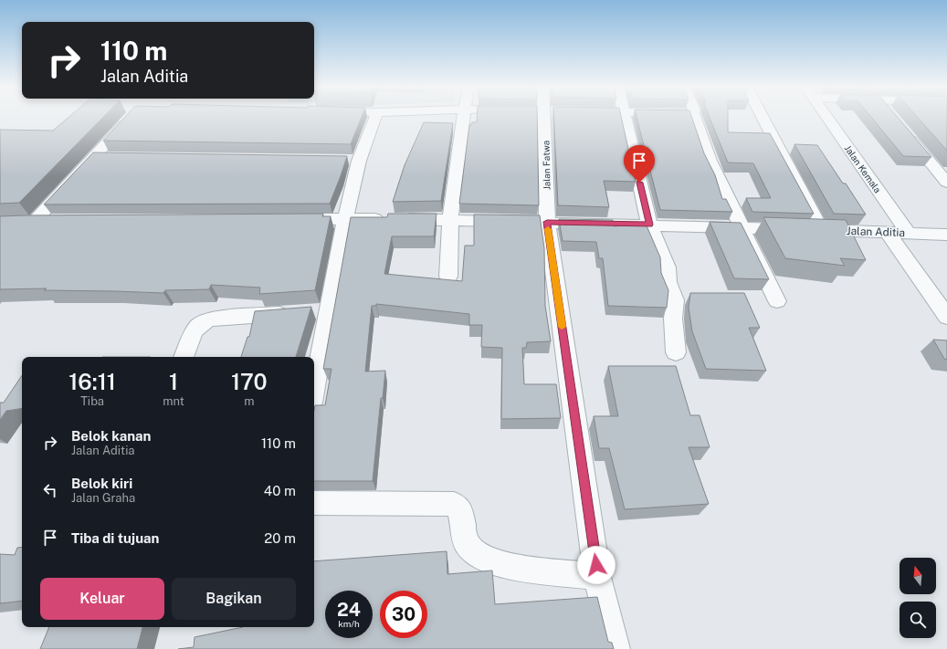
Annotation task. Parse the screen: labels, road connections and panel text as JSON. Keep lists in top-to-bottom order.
{
  "streets": {
    "street": ["Jalan Fatwa", "Jalan Kemala", "Jalan Aditia"]
  },
  "crossings": [
    ["Jalan Fatwa", "Jalan Aditia"],
    ["Jalan Kemala", "Jalan Aditia"]
  ],
  "north": "top",
  "page": {
    "turn": ["110 m", "Jalan Aditia"],
    "eta": [
      "16:11",
      "Tiba",
      "1",
      "mnt",
      "170",
      "m"
    ],
    "list": [
      {
        "name": "Belok kanan",
        "note": "Jalan Aditia",
        "value": "110 m"
      },
      {
        "name": "Belok kiri",
        "note": "Jalan Graha",
        "value": "40 m"
      },
      {
        "name": "Tiba di tujuan",
        "value": "20 m"
      }
    ],
    "buttons": ["Keluar", "Bagikan"],
    "speed": "24 km/h",
    "limit": "30"
  }
}
